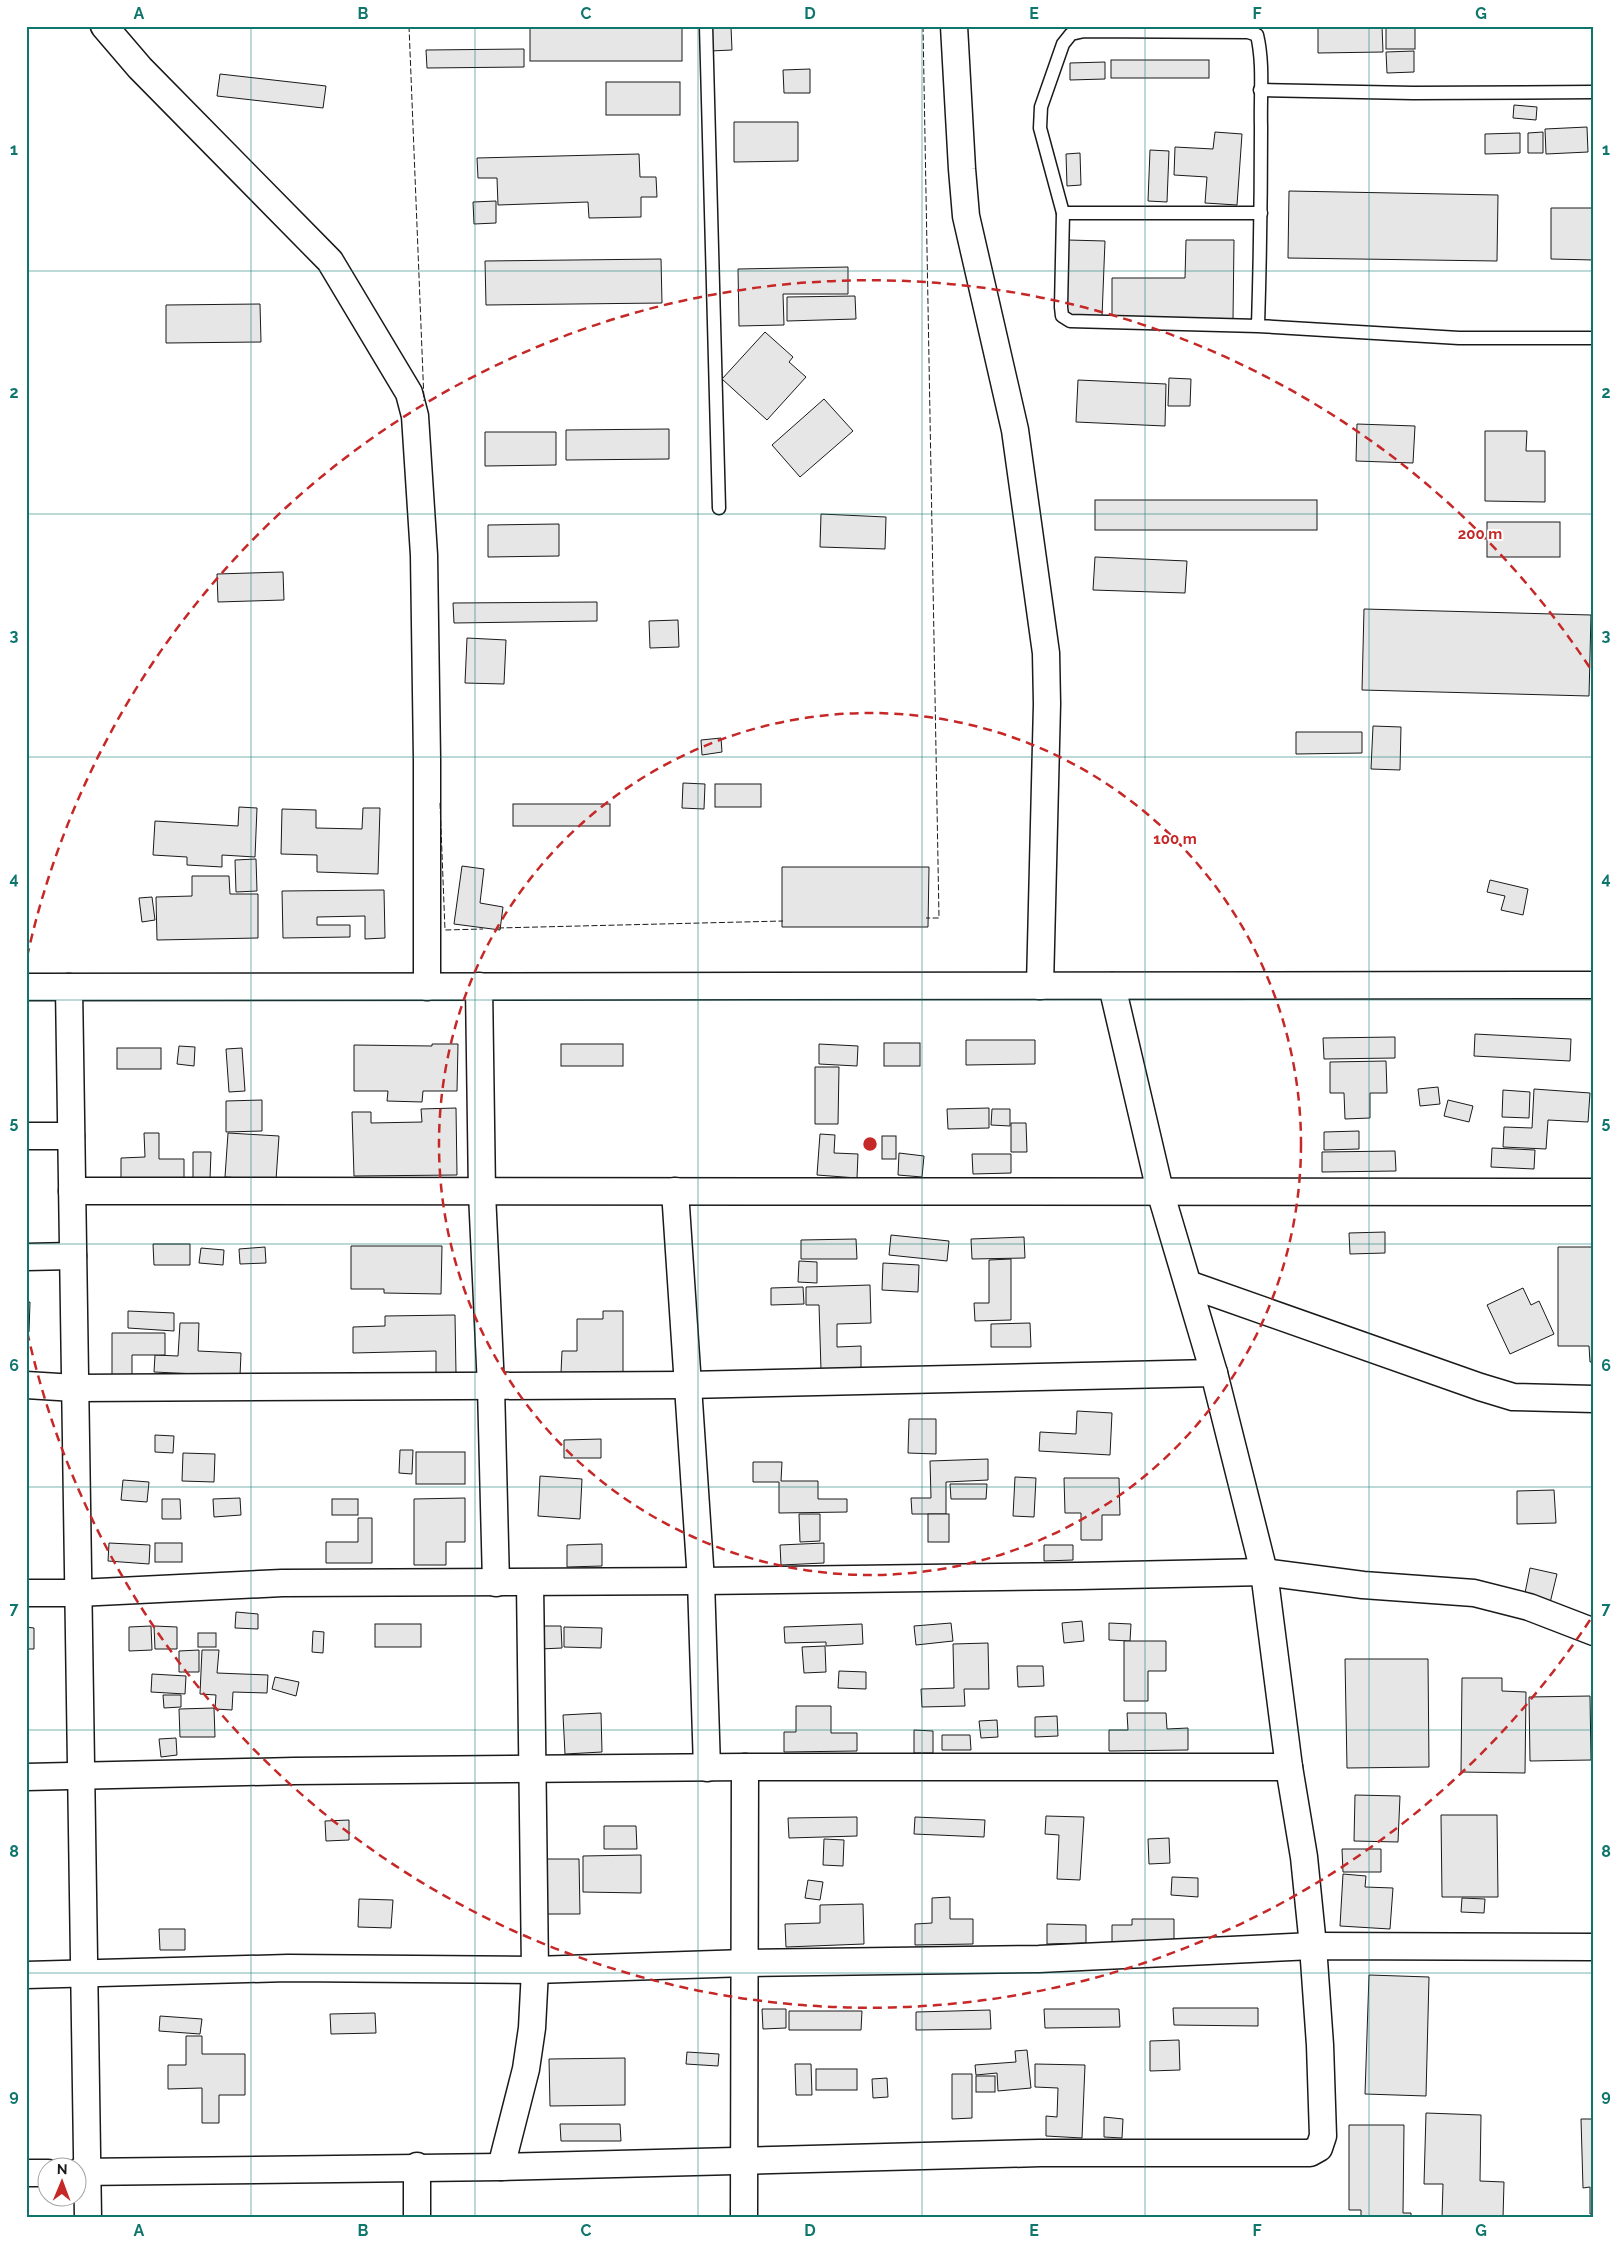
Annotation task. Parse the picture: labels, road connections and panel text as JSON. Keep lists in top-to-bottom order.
{
  "north": "top",
  "grid": {
    "columns": [
      "A",
      "B",
      "C",
      "D",
      "E",
      "F",
      "G"
    ],
    "rows": [
      "1",
      "2",
      "3",
      "4",
      "5",
      "6",
      "7",
      "8",
      "9"
    ]
  },
  "rings": ["200 m", "100 m"]
}
